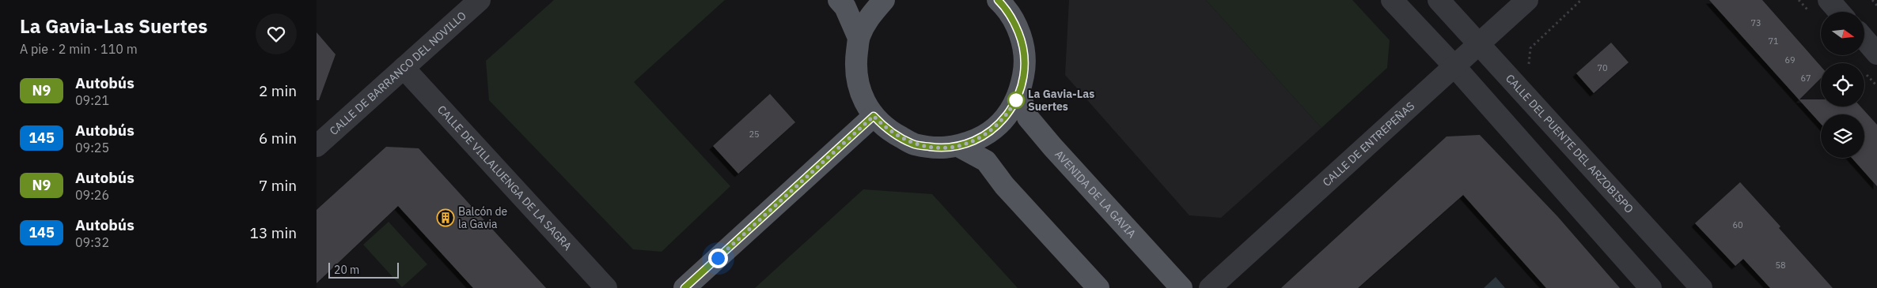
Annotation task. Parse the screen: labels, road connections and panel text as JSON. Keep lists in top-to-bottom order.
{
  "streets": {
    "main road": ["AVENIDA DE LA GAVIA"],
    "street": [
      "CALLE DE BARRANCO DEL NOVILLO",
      "CALLE DEL PUENTE DEL ARZOBISPO",
      "CALLE DE ENTREPEÑAS",
      "CALLE DE VILLALUENGA DE LA SAGRA"
    ]
  },
  "crossings": [
    ["CALLE DE BARRANCO DEL NOVILLO", "CALLE DE VILLALUENGA DE LA SAGRA"],
    ["CALLE DEL PUENTE DEL ARZOBISPO", "CALLE DE ENTREPEÑAS"]
  ],
  "places": {
    "other": ["La Gavia-Las Suertes"],
    "building": ["Balcón de la Gavia"]
  },
  "lines": ["bus line N9"],
  "house_numbers": [
    "73",
    "71",
    "69",
    "70",
    "67",
    "25",
    "60",
    "58"
  ],
  "scale_bar": "20 m",
  "north": "right",
  "page": {
    "heading": ["La Gavia-Las Suertes", "A pie · 2 min · 110 m"],
    "list": [
      {
        "mark": "N9",
        "name": "Autobús",
        "note": "09:21",
        "value": "2 min"
      },
      {
        "mark": "145",
        "name": "Autobús",
        "note": "09:25",
        "value": "6 min"
      },
      {
        "mark": "N9",
        "name": "Autobús",
        "note": "09:26",
        "value": "7 min"
      },
      {
        "mark": "145",
        "name": "Autobús",
        "note": "09:32",
        "value": "13 min"
      }
    ],
    "scale": "20 m"
  }
}
